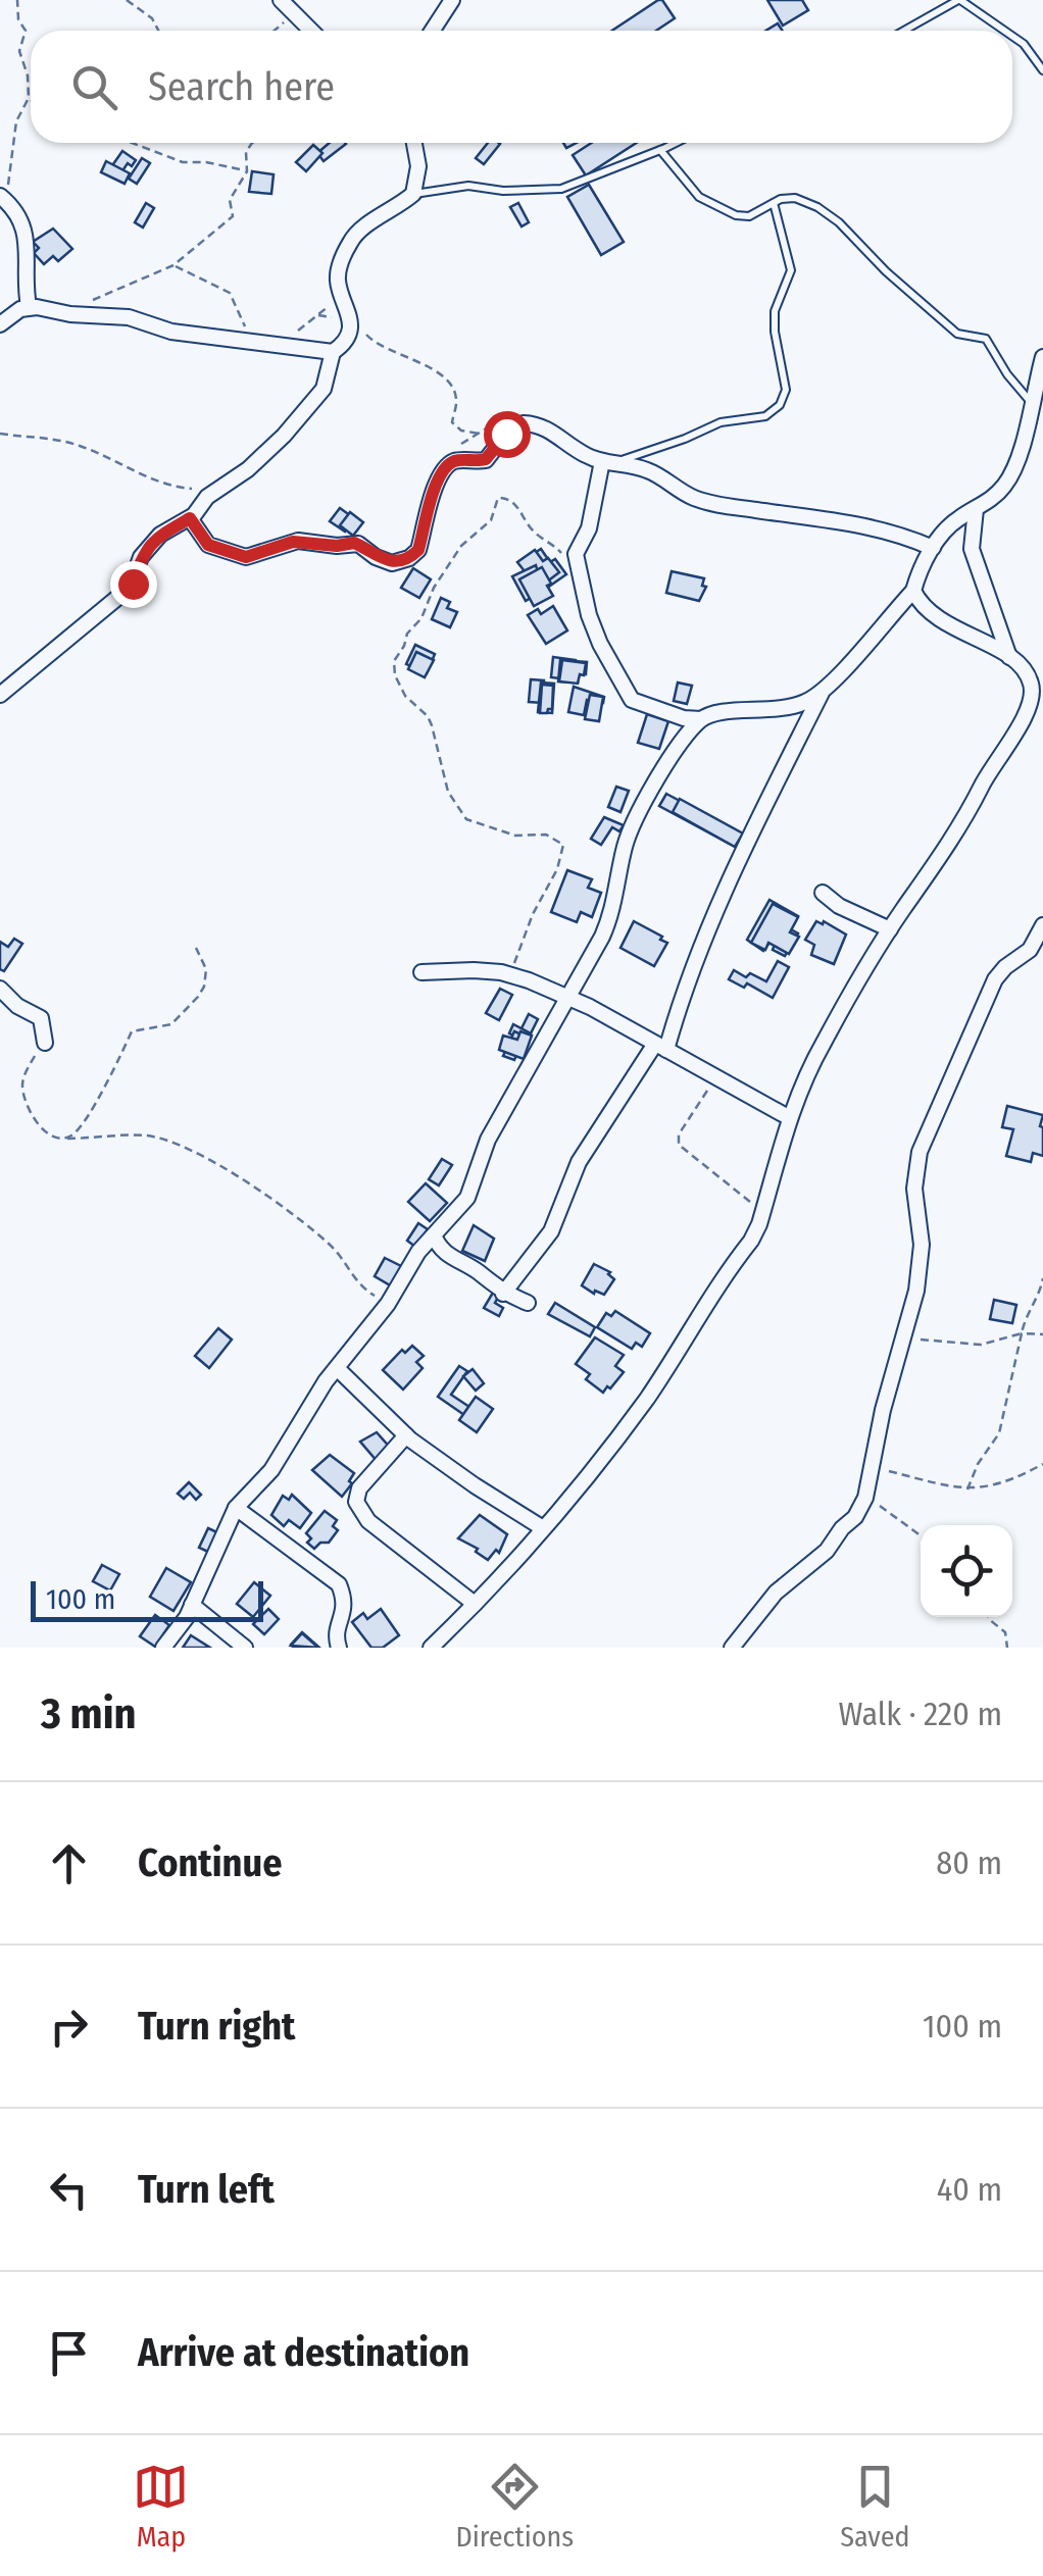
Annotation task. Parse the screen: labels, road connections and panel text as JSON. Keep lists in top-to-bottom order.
{
  "scale_bar": "100 m",
  "page": {
    "search": "Search here",
    "scale": "100 m",
    "heading": ["3 min", "Walk · 220 m"],
    "list": [
      ["Continue", "80 m"],
      ["Turn right", "100 m"],
      ["Turn left", "40 m"],
      "Arrive at destination"
    ],
    "nav": ["Map", "Directions", "Saved"]
  }
}
